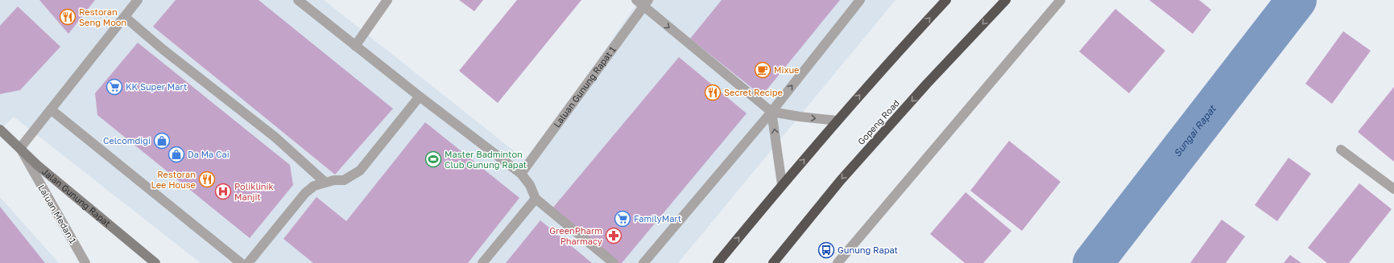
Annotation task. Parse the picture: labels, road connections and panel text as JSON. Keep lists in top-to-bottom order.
{
  "streets": {
    "highway": ["Gopeng Road"],
    "street": ["Laluan Gunung Rapat 1", "Jalan Gunung Rapat", "Laluan Medan 1"]
  },
  "crossings": [
    ["Jalan Gunung Rapat", "Laluan Medan 1"]
  ],
  "water": ["Sungai Rapat"],
  "places": {
    "restaurant": ["Restoran Seng Moon", "Secret Recipe", "Restoran Lee House"],
    "cafe": ["Mixue"],
    "supermarket": ["KK Super Mart", "FamilyMart"],
    "shop": ["Celcomdigi", "Da Ma Cai"],
    "sports": ["Master Badminton Club Gunung Rapat"],
    "hospital": ["Poliklinik Manjit"],
    "pharmacy": ["GreenPharm Pharmacy"],
    "bus stop": ["Gunung Rapat"]
  }
}
